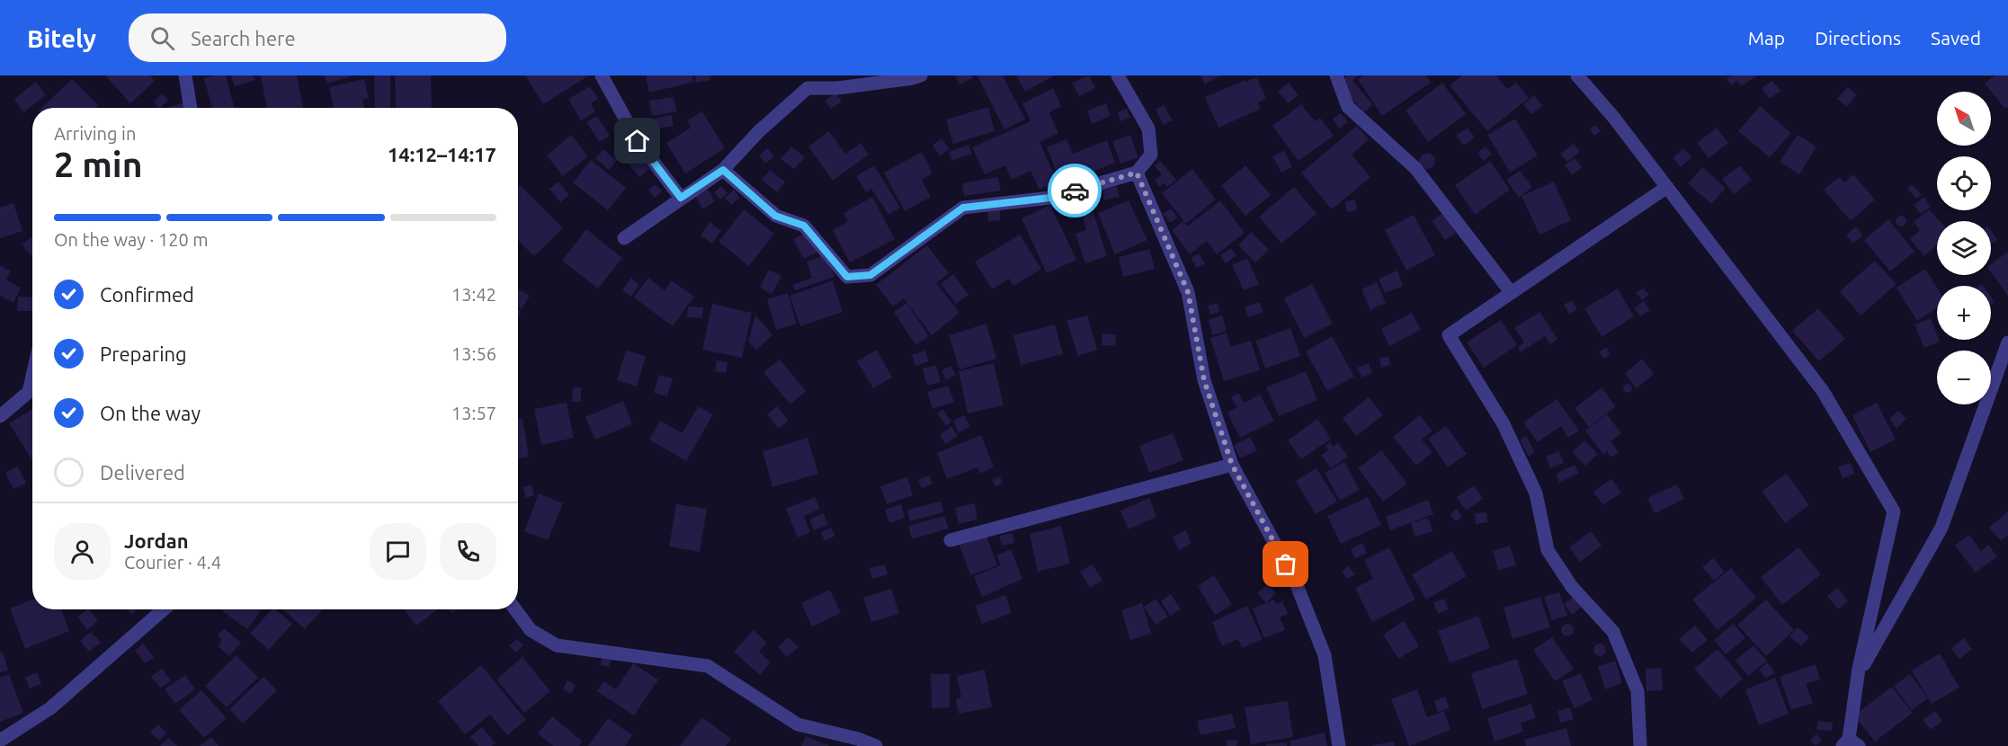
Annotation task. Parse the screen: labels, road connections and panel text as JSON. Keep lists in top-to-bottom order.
{
  "north": "top left",
  "page": {
    "header": "Bitely",
    "search": "Search here",
    "nav": ["Map", "Directions", "Saved"],
    "map_buttons": ["+", "−"],
    "heading": ["2 min", "Arriving in", "14:12–14:17"],
    "panel": ["Jordan", "Courier · 4.4"],
    "bar": "On the way · 120 m",
    "list": [
      ["Confirmed", "13:42"],
      ["Preparing", "13:56"],
      ["On the way", "13:57"],
      "Delivered"
    ]
  }
}
